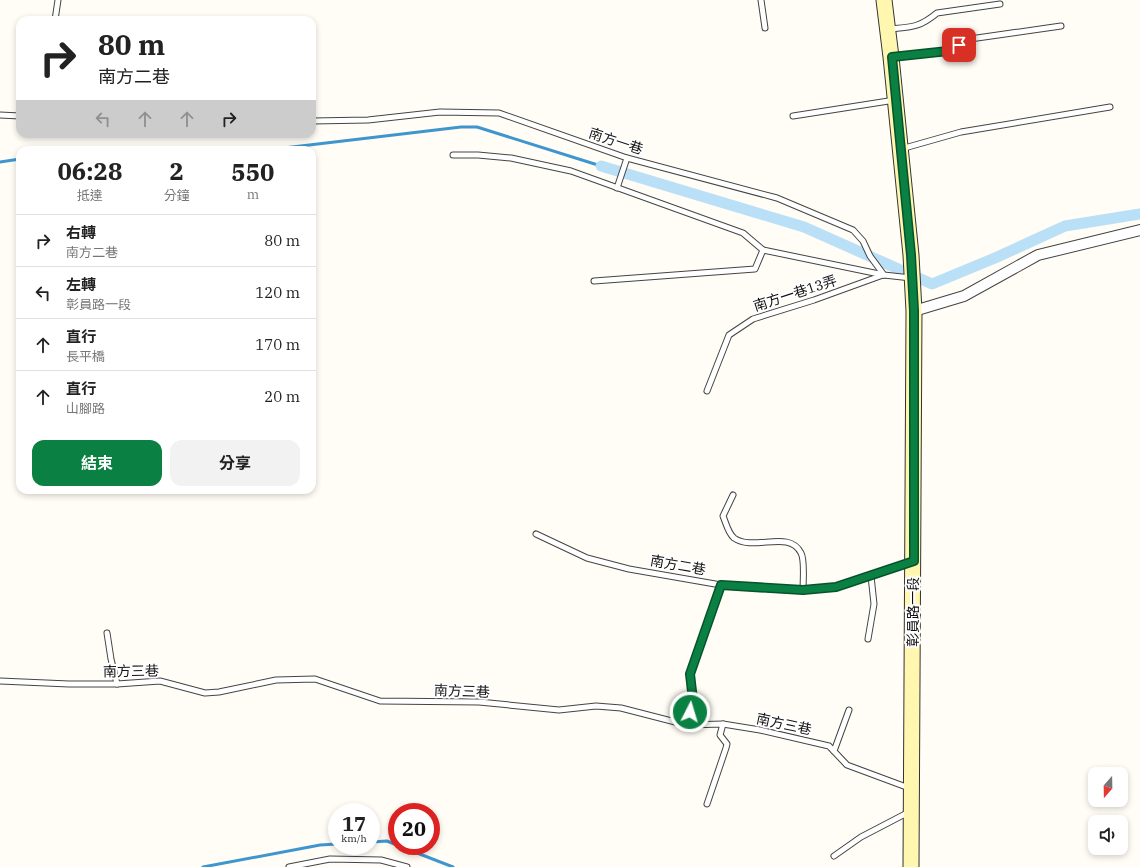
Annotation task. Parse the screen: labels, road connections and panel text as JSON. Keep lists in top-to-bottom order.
{
  "streets": {
    "main road": ["彰員路一段"],
    "lane": [
      "南方一巷",
      "南方一巷13弄",
      "南方二巷",
      "南方三巷"
    ]
  },
  "crossings": [
    ["南方一巷", "南方一巷13弄"],
    ["南方二巷", "彰員路一段"],
    ["彰員路一段", "南方三巷"]
  ],
  "north": "bottom",
  "page": {
    "turn": ["80 m", "南方二巷"],
    "eta": [
      "06:28",
      "抵達",
      "2",
      "分鐘",
      "550",
      "m"
    ],
    "list": [
      {
        "name": "右轉",
        "note": "南方二巷",
        "value": "80 m"
      },
      {
        "name": "左轉",
        "note": "彰員路一段",
        "value": "120 m"
      },
      {
        "name": "直行",
        "note": "長平橋",
        "value": "170 m"
      },
      {
        "name": "直行",
        "note": "山腳路",
        "value": "20 m"
      }
    ],
    "buttons": ["結束", "分享"],
    "speed": "17 km/h",
    "limit": "20"
  }
}
